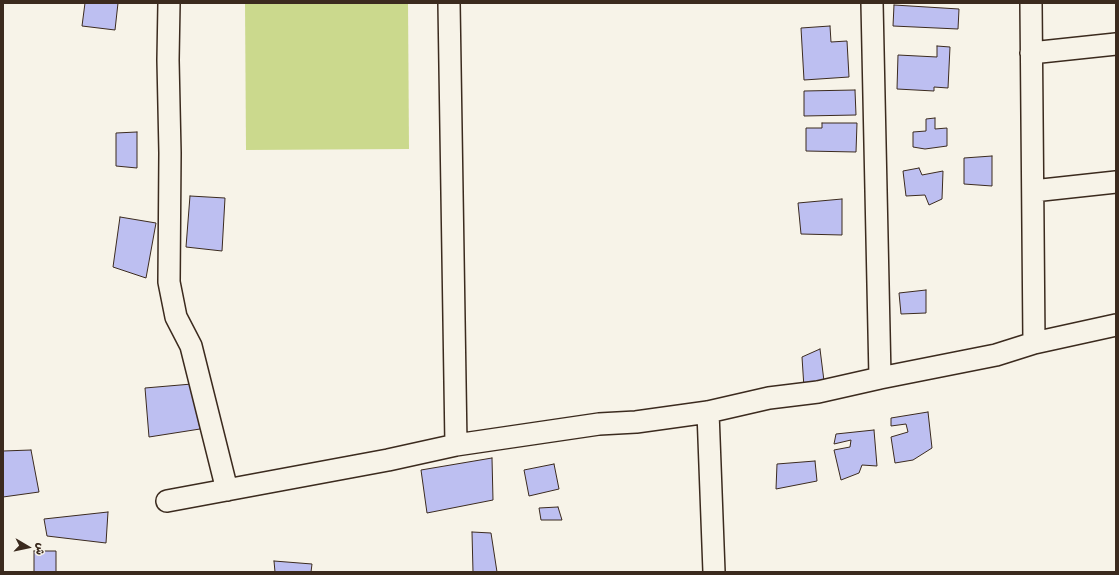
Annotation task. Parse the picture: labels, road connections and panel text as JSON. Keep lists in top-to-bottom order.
{
  "north": "right"
}
